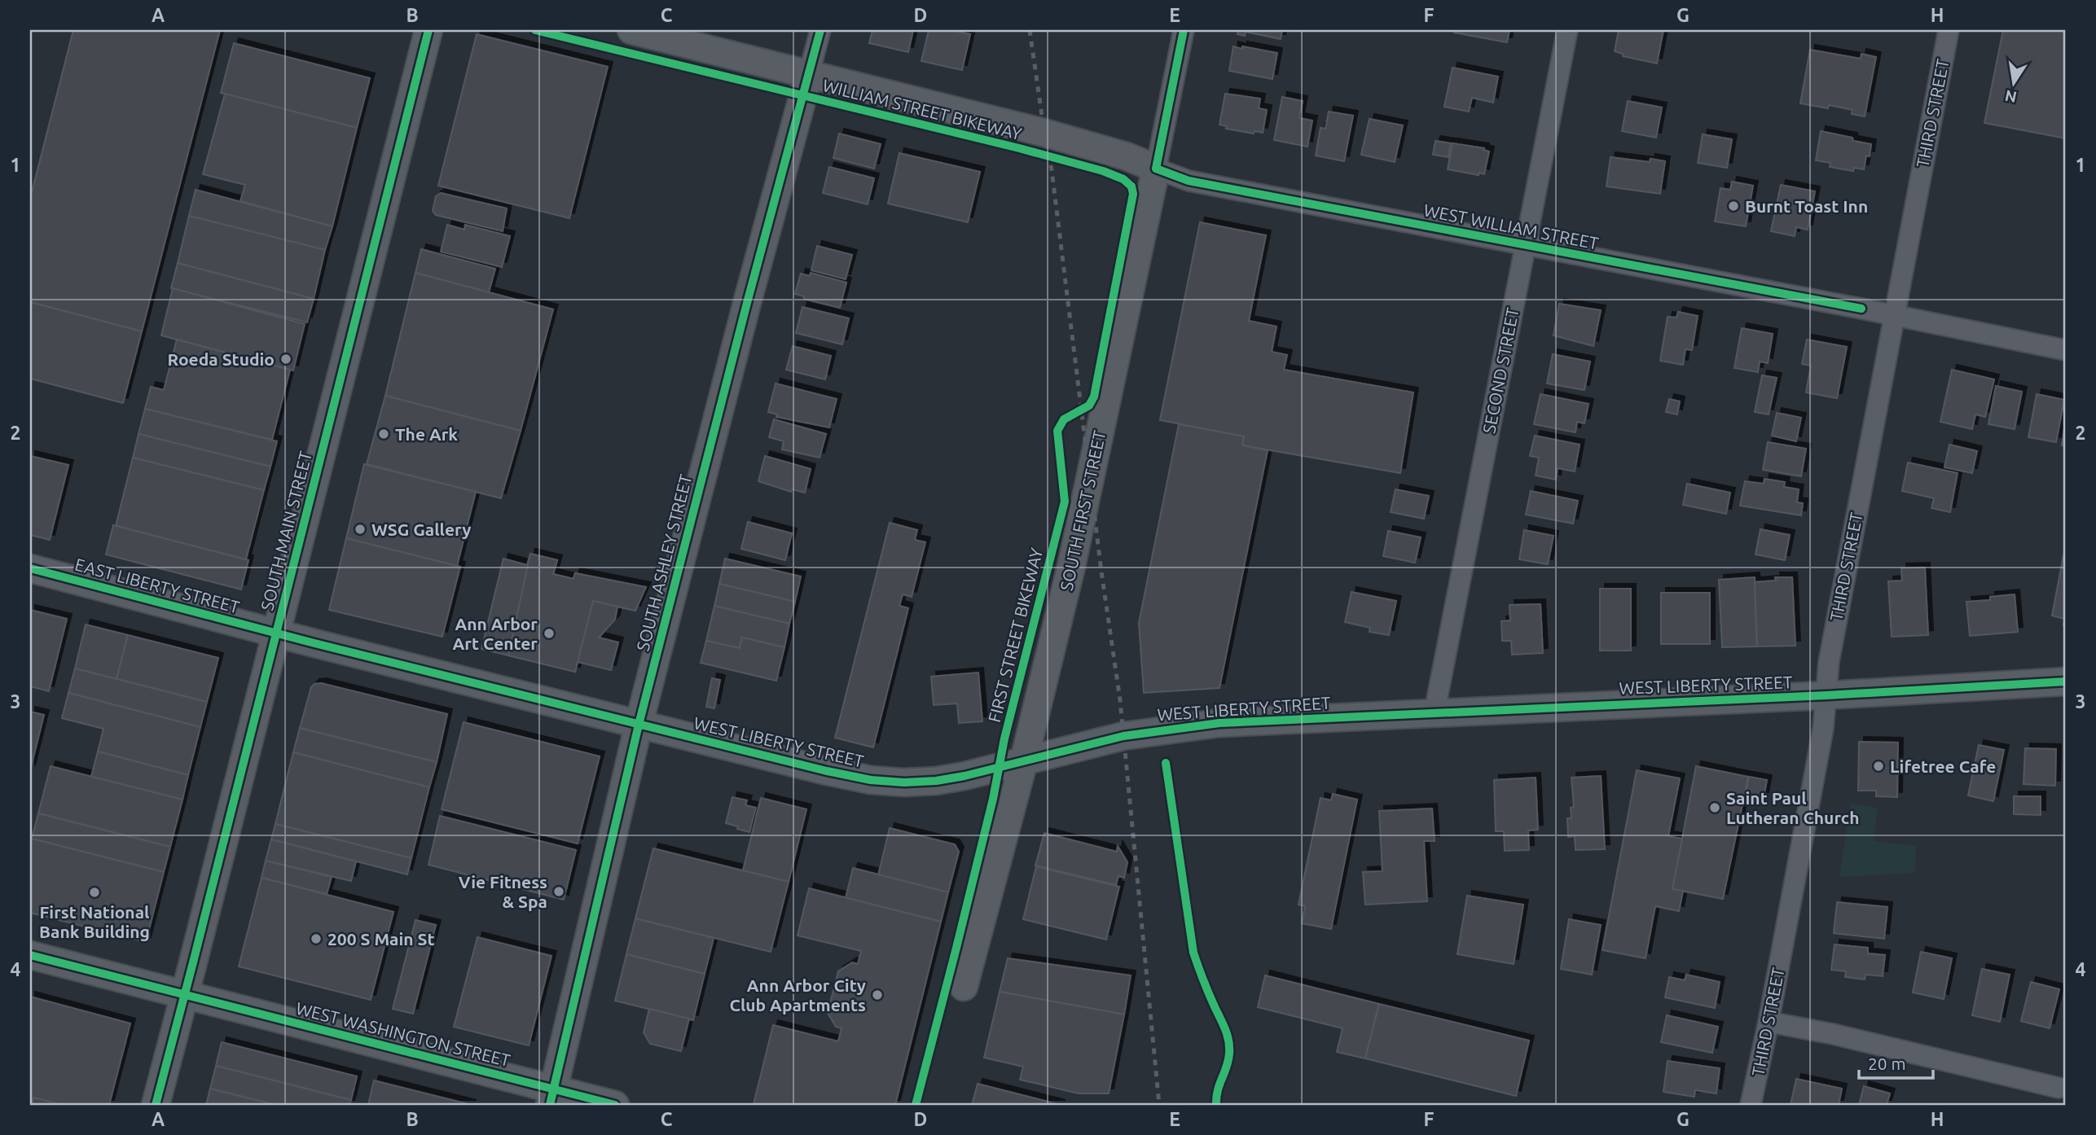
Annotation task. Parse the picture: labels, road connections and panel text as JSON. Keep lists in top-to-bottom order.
{
  "streets": {
    "street": [
      "THIRD STREET",
      "WEST WILLIAM STREET",
      "SECOND STREET",
      "SOUTH FIRST STREET",
      "SOUTH MAIN STREET",
      "SOUTH ASHLEY STREET",
      "EAST LIBERTY STREET",
      "WEST LIBERTY STREET",
      "WEST WASHINGTON STREET"
    ],
    "cycle path": ["WILLIAM STREET BIKEWAY", "FIRST STREET BIKEWAY"]
  },
  "crossings": [
    ["THIRD STREET", "WEST WILLIAM STREET"],
    ["THIRD STREET", "WEST LIBERTY STREET"],
    ["WEST WILLIAM STREET", "SECOND STREET"],
    ["WEST WILLIAM STREET", "SOUTH FIRST STREET"],
    ["WEST WILLIAM STREET", "SOUTH ASHLEY STREET"],
    ["SECOND STREET", "WEST LIBERTY STREET"],
    ["SOUTH FIRST STREET", "WEST LIBERTY STREET"],
    ["SOUTH MAIN STREET", "EAST LIBERTY STREET"],
    ["SOUTH MAIN STREET", "WEST LIBERTY STREET"],
    ["SOUTH MAIN STREET", "WEST WASHINGTON STREET"],
    ["SOUTH ASHLEY STREET", "WEST LIBERTY STREET"],
    ["SOUTH ASHLEY STREET", "WEST WASHINGTON STREET"],
    ["EAST LIBERTY STREET", "WEST LIBERTY STREET"]
  ],
  "places": [
    "Burnt Toast Inn",
    "Roeda Studio",
    "The Ark",
    "WSG Gallery",
    "Ann Arbor Art Center",
    "Lifetree Cafe",
    "Saint Paul Lutheran Church",
    "Vie Fitness & Spa",
    "First National Bank Building",
    "200 S Main St",
    "Ann Arbor City Club Apartments"
  ],
  "scale_bar": "20 m",
  "north": "bottom",
  "grid": {
    "columns": [
      "A",
      "B",
      "C",
      "D",
      "E",
      "F",
      "G",
      "H"
    ],
    "rows": [
      "1",
      "2",
      "3",
      "4"
    ]
  }
}
